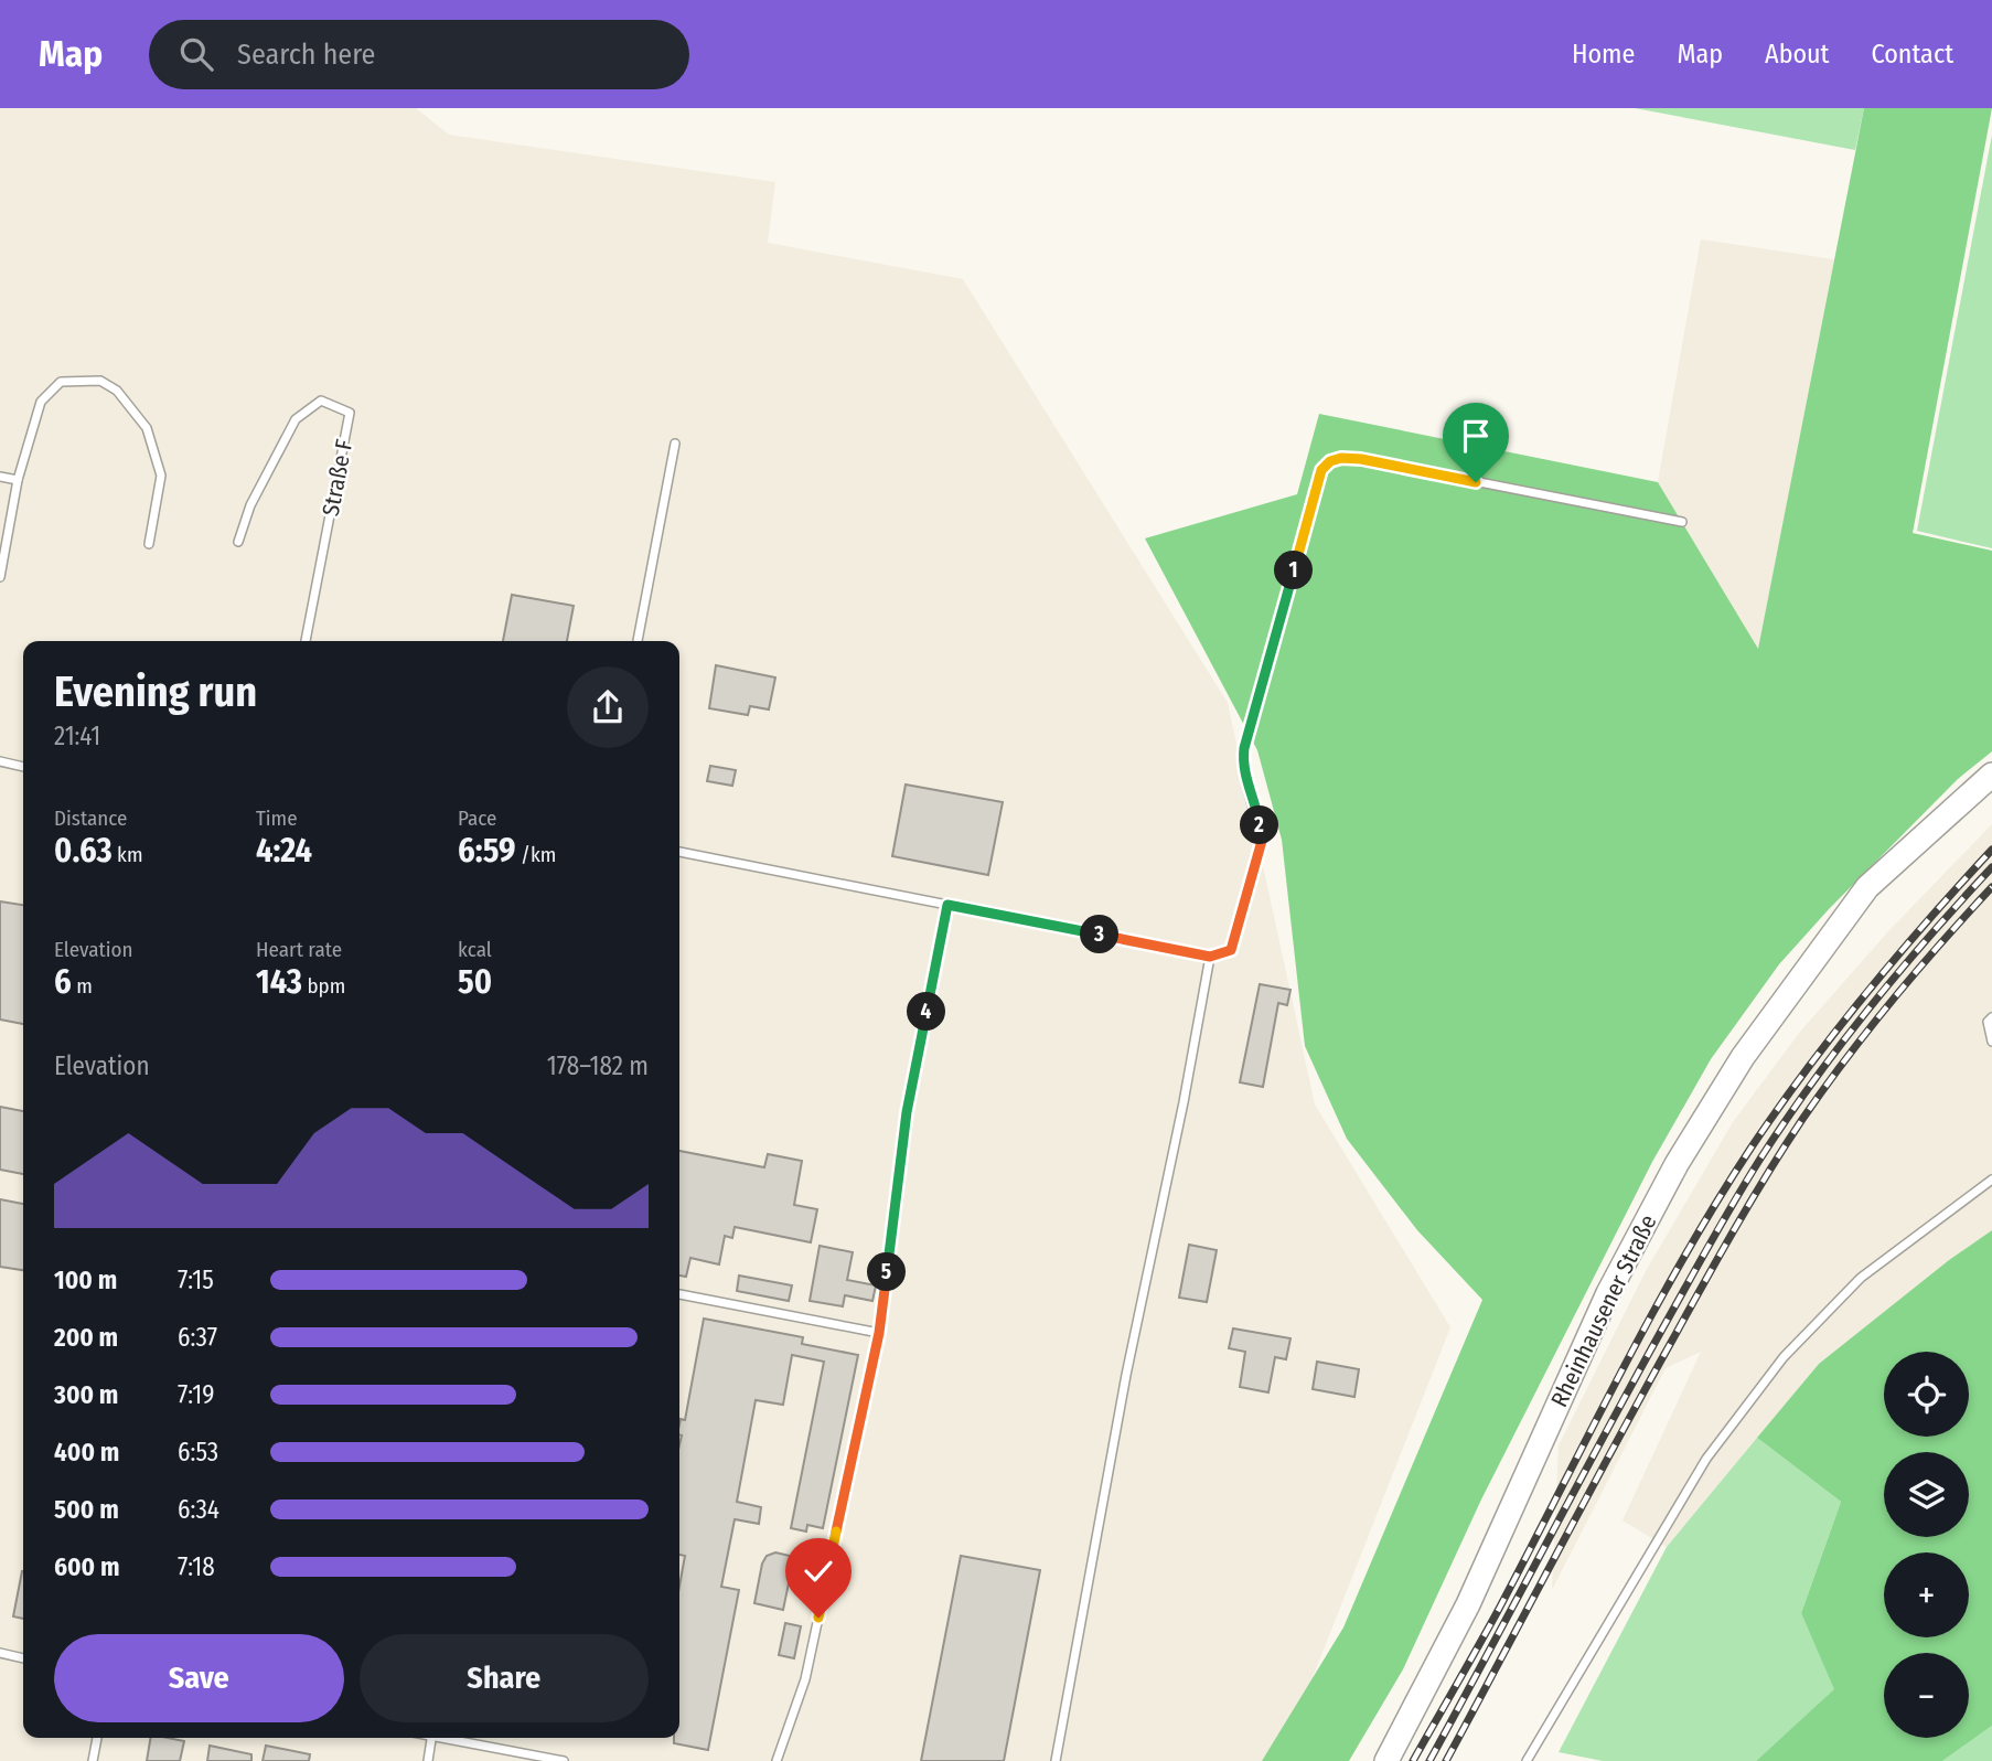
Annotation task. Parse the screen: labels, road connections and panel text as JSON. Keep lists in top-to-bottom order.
{
  "streets": {
    "street": ["Rheinhausener Straße"],
    "lane": ["Straße F"]
  },
  "page": {
    "header": "Map",
    "search": "Search here",
    "nav": [
      "Home",
      "Map",
      "About",
      "Contact"
    ],
    "pins": [
      "1",
      "2",
      "3",
      "4",
      "5"
    ],
    "heading": ["Evening run", "21:41"],
    "stats": [
      ["Distance", "0.63 km"],
      ["Time", "4:24"],
      ["Pace", "6:59 /km"],
      ["Elevation", "6 m"],
      ["Heart rate", "143 bpm"],
      ["kcal", "50"]
    ],
    "chart": ["Elevation", "178–182 m"],
    "list": [
      {
        "name": "100 m",
        "note": "7:15"
      },
      {
        "name": "200 m",
        "note": "6:37"
      },
      {
        "name": "300 m",
        "note": "7:19"
      },
      {
        "name": "400 m",
        "note": "6:53"
      },
      {
        "name": "500 m",
        "note": "6:34"
      },
      {
        "name": "600 m",
        "note": "7:18"
      }
    ],
    "map_buttons": ["+", "−"],
    "buttons": ["Save", "Share"]
  }
}
